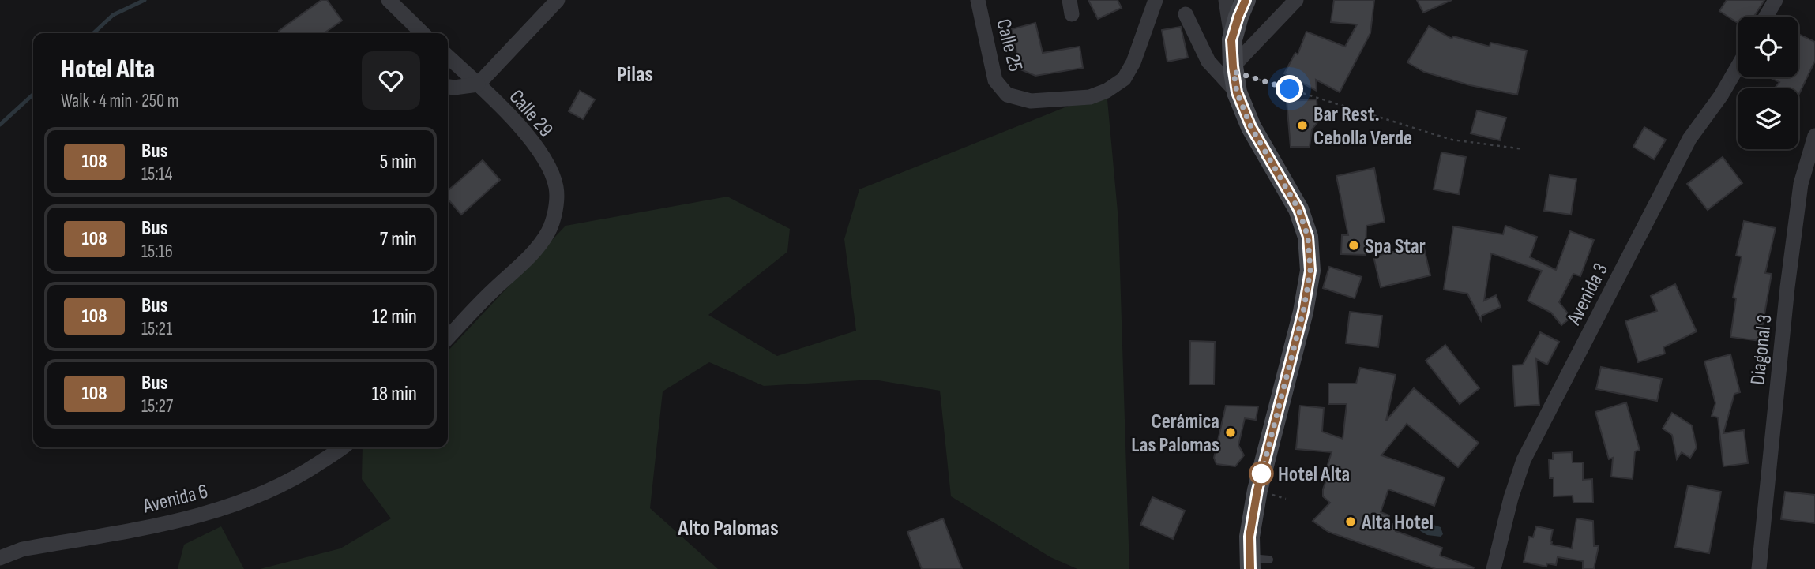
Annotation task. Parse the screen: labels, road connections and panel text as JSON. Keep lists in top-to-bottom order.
{
  "streets": {
    "street": [
      "Calle 25",
      "Calle 29",
      "Avenida 3",
      "Diagonal 3",
      "Avenida 6"
    ]
  },
  "districts": ["Pilas", "Alto Palomas"],
  "places": [
    "Bar Rest. Cebolla Verde",
    "Spa Star",
    "Cerámica Las Palomas",
    "Hotel Alta",
    "Alta Hotel"
  ],
  "lines": ["bus line 108"],
  "page": {
    "heading": ["Hotel Alta", "Walk · 4 min · 250 m"],
    "list": [
      {
        "mark": "108",
        "name": "Bus",
        "note": "15:14",
        "value": "5 min"
      },
      {
        "mark": "108",
        "name": "Bus",
        "note": "15:16",
        "value": "7 min"
      },
      {
        "mark": "108",
        "name": "Bus",
        "note": "15:21",
        "value": "12 min"
      },
      {
        "mark": "108",
        "name": "Bus",
        "note": "15:27",
        "value": "18 min"
      }
    ]
  }
}
